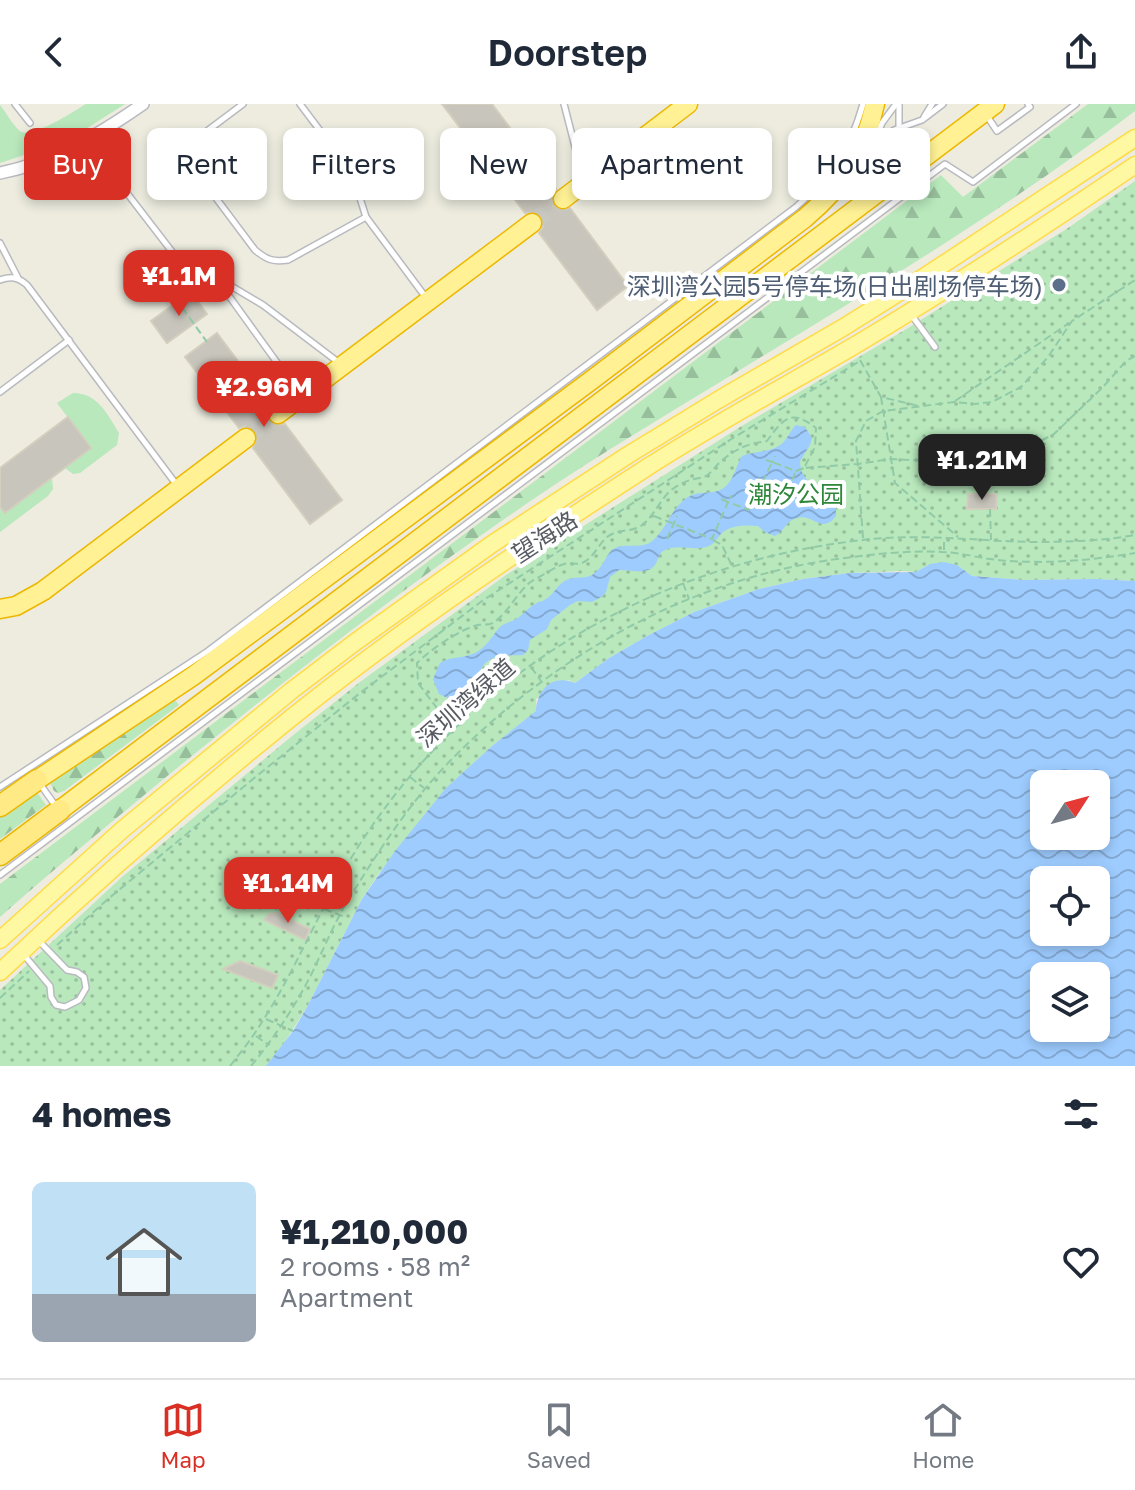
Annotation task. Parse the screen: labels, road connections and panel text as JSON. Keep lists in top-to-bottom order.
{
  "streets": {
    "main road": ["望海路"],
    "path": ["深圳湾绿道"]
  },
  "parks": ["潮汐公园"],
  "places": ["深圳湾公园5号停车场(日出剧场停车场)"],
  "north": "top right",
  "page": {
    "header": "Doorstep",
    "chip": [
      "Buy",
      "Rent",
      "Filters",
      "New",
      "Apartment",
      "House"
    ],
    "price": [
      "¥1.1M",
      "¥2.96M",
      "¥1.21M",
      "¥1.14M"
    ],
    "heading": "4 homes",
    "list": [
      {
        "name": "¥1,210,000",
        "note": "2 rooms · 58 m² · Apartment"
      }
    ],
    "tabs": ["Map", "Saved", "Home"]
  }
}
